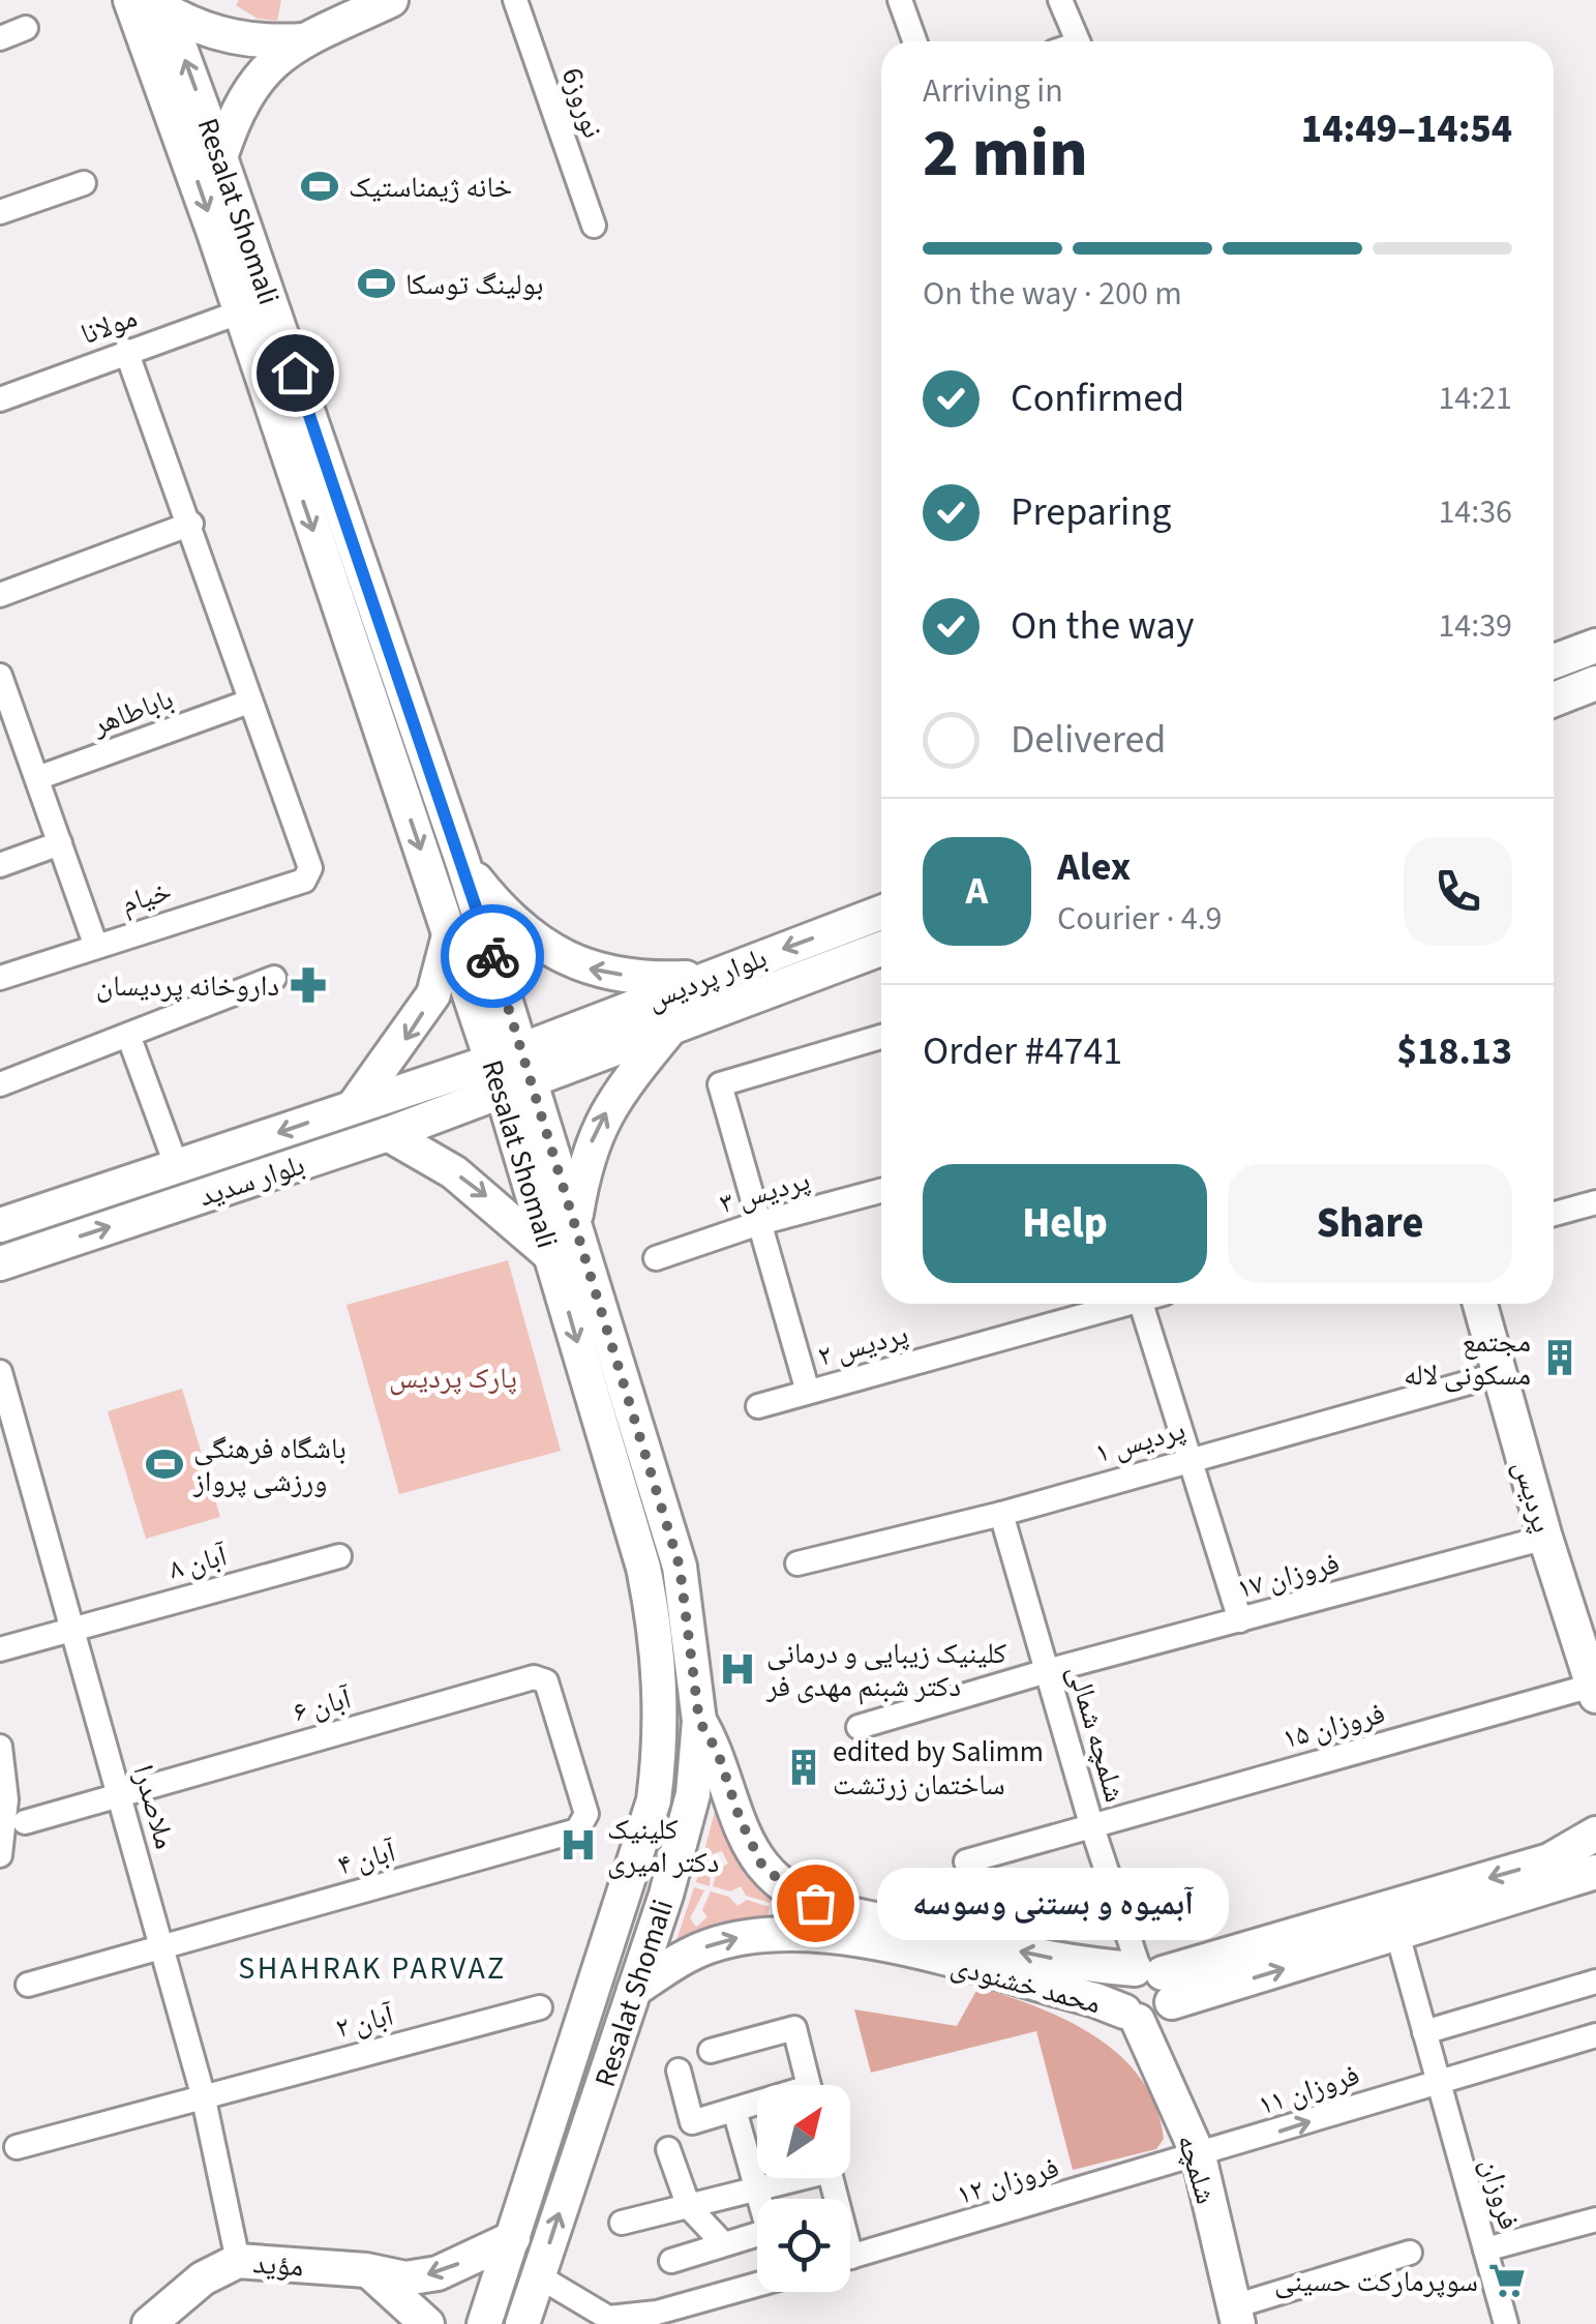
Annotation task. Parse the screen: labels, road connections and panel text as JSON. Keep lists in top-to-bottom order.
{
  "streets": {
    "main road": [
      "Resalat Shomali",
      "بلوار پردیس",
      "بلوار سدید",
      "پردیس",
      "محمد خشنودی",
      "شلمچه",
      "مؤید"
    ],
    "street": [
      "نوروز6",
      "مولانا",
      "باباطاهر",
      "خیام",
      "پردیس ۳",
      "پردیس ۲",
      "پردیس ۱",
      "آبان ۸",
      "فروزان ۱۷",
      "آبان ۶",
      "فروزان ۱۵",
      "شلمچه شمالی",
      "ملاصدرا",
      "آبان ۴",
      "آبان ۲",
      "فروزان ۱۱",
      "فروزان ۱۲",
      "فروزان"
    ]
  },
  "crossings": [
    ["Resalat Shomali", "مولانا"],
    ["Resalat Shomali", "بلوار پردیس"],
    ["Resalat Shomali", "بلوار سدید"],
    ["Resalat Shomali", "محمد خشنودی"],
    ["Resalat Shomali", "مؤید"],
    ["باباطاهر", "خیام"],
    ["بلوار پردیس", "بلوار سدید"],
    ["پردیس ۱", "پردیس"],
    ["پردیس ۱", "شلمچه شمالی"],
    ["پردیس", "فروزان ۱۷"],
    ["پردیس", "فروزان ۱۵"],
    ["آبان ۸", "ملاصدرا"],
    ["فروزان ۱۷", "شلمچه شمالی"],
    ["آبان ۶", "ملاصدرا"],
    ["آبان ۶", "آبان ۴"],
    ["فروزان ۱۵", "شلمچه شمالی"],
    ["شلمچه شمالی", "محمد خشنودی"],
    ["شلمچه شمالی", "شلمچه"],
    ["ملاصدرا", "آبان ۴"],
    ["ملاصدرا", "آبان ۲"],
    ["ملاصدرا", "مؤید"],
    ["محمد خشنودی", "شلمچه"],
    ["محمد خشنودی", "فروزان"],
    ["فروزان ۱۱", "شلمچه"],
    ["فروزان ۱۱", "فروزان ۱۲"],
    ["فروزان ۱۱", "فروزان"],
    ["شلمچه", "فروزان ۱۲"]
  ],
  "one_way": ["مؤید"],
  "districts": ["SHAHRAK PARVAZ"],
  "parks": ["پارک پردیس"],
  "places": {
    "sports": ["خانه ژیمناستیک", "بولینگ توسکا", "باشگاه فرهنگی ورزشی پرواز"],
    "pharmacy": ["داروخانه پردیسان"],
    "building": ["مجتمع مسکونی لاله", "edited by Salimm ساختمان زرتشت"],
    "hospital": ["کلینیک زیبایی و درمانی دکتر شبنم مهدی فر", "کلینیک دکتر امیری"],
    "other": ["آبمیوه و بستنی وسوسه"],
    "supermarket": ["سوپرمارکت حسینی"]
  },
  "north": "top right",
  "page": {
    "heading": ["2 min", "Arriving in", "14:49–14:54"],
    "panel": [
      "Alex",
      "Courier · 4.9",
      "Order #4741",
      "$18.13"
    ],
    "bar": "On the way · 200 m",
    "list": [
      ["Confirmed", "14:21"],
      ["Preparing", "14:36"],
      ["On the way", "14:39"],
      "Delivered"
    ],
    "round": "A",
    "buttons": ["Help", "Share"],
    "bubble": "آبمیوه و بستنی وسوسه"
  }
}
